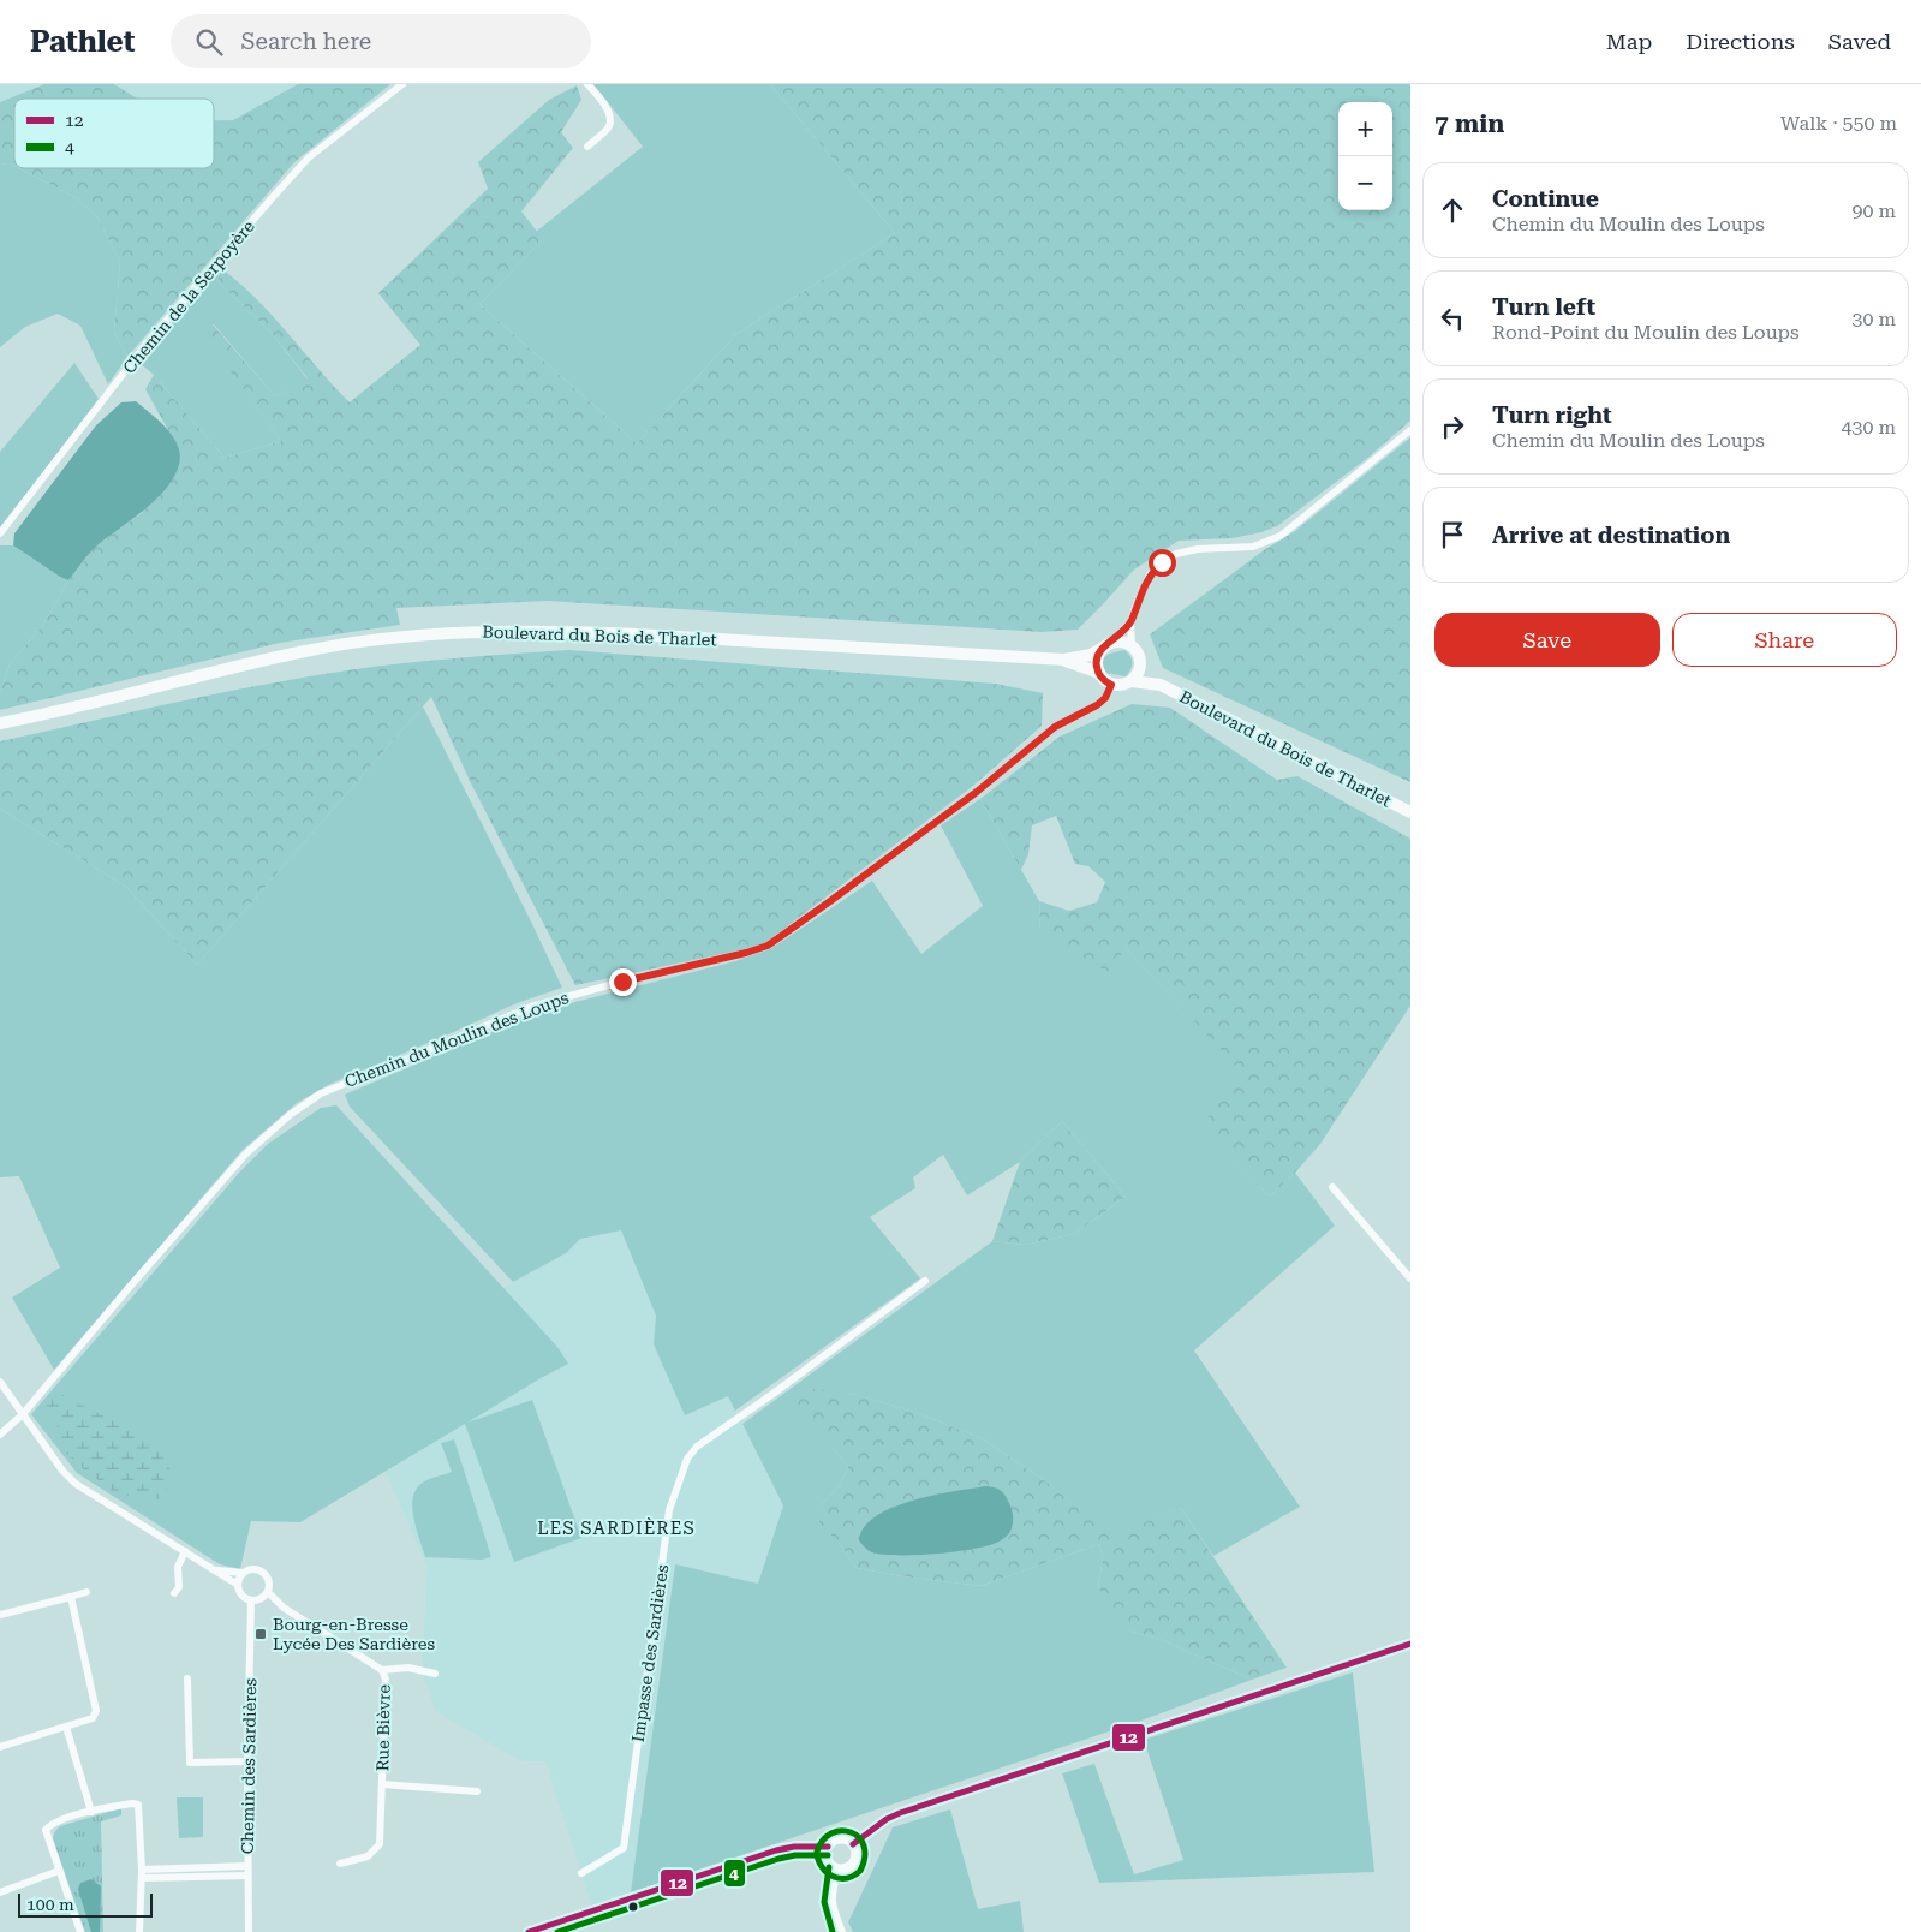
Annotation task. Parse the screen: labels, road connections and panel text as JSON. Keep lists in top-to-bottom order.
{
  "streets": {
    "main road": ["Boulevard du Bois de Tharlet"],
    "street": [
      "Chemin de la Serpoyère",
      "Chemin du Moulin des Loups",
      "Impasse des Sardières",
      "Rue Bièvre",
      "Chemin des Sardières"
    ]
  },
  "crossings": [
    ["Boulevard du Bois de Tharlet", "Chemin du Moulin des Loups"],
    ["Rue Bièvre", "Chemin des Sardières"]
  ],
  "districts": ["LES SARDIÈRES"],
  "places": {
    "transit": ["Bourg-en-Bresse Lycée Des Sardières"]
  },
  "lines": ["transit line 12", "transit line 4"],
  "legend": ["12", "4"],
  "scale_bar": "100 m",
  "page": {
    "header": "Pathlet",
    "search": "Search here",
    "nav": ["Map", "Directions", "Saved"],
    "heading": ["7 min", "Walk · 550 m"],
    "map_buttons": ["+", "−"],
    "list": [
      ["Continue", "Chemin du Moulin des Loups", "90 m"],
      ["Turn left", "Rond-Point du Moulin des Loups", "30 m"],
      ["Turn right", "Chemin du Moulin des Loups", "430 m"],
      "Arrive at destination"
    ],
    "buttons": ["Save", "Share"],
    "scale": "100 m"
  }
}
